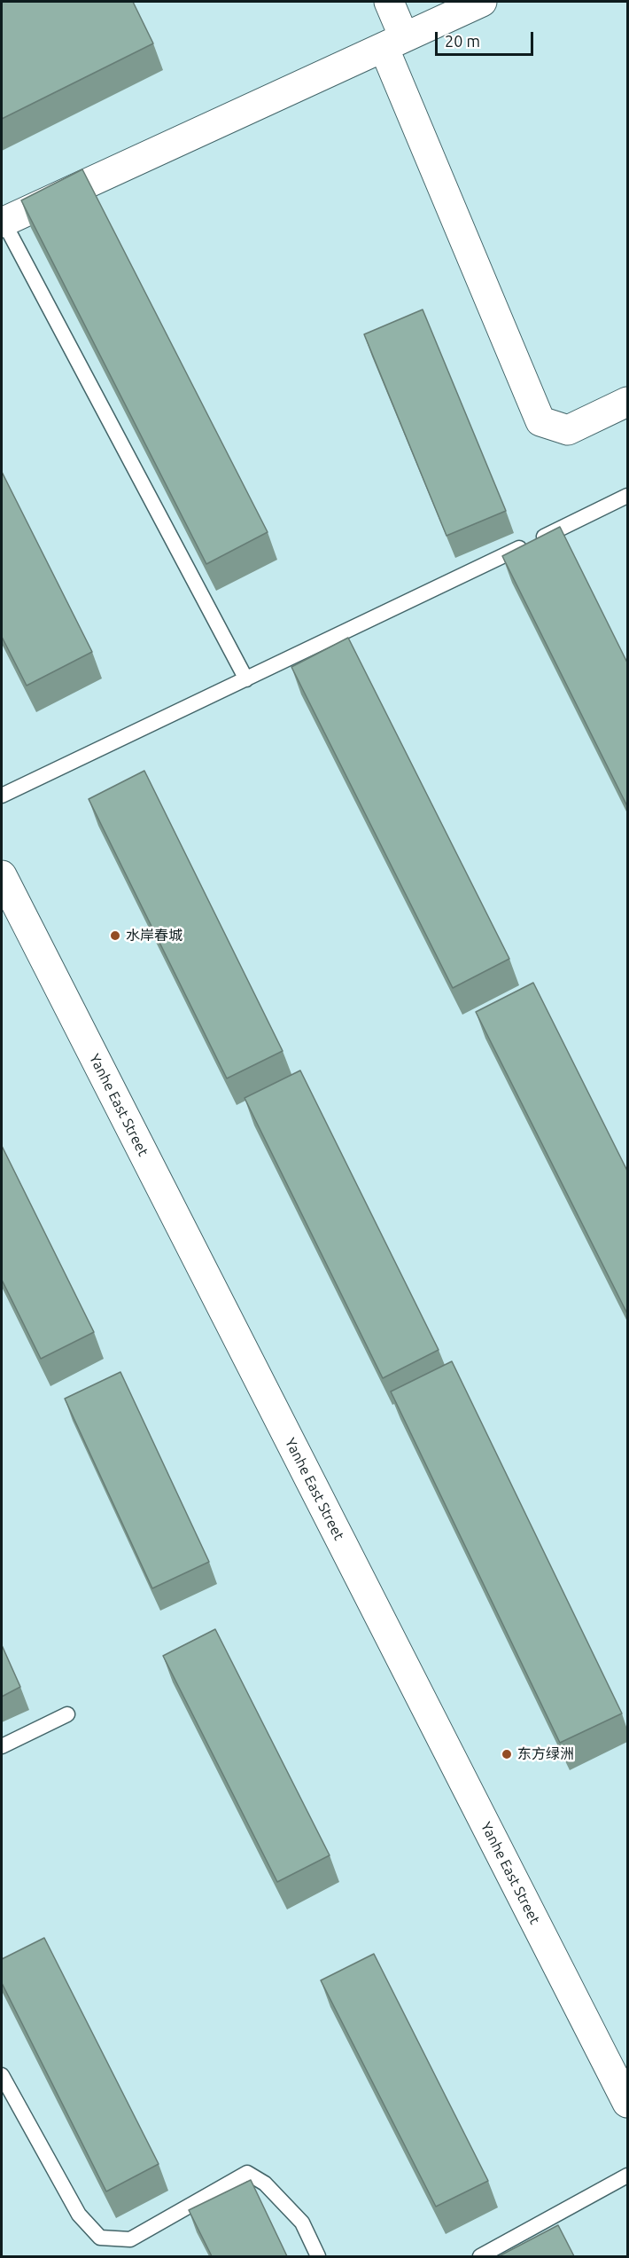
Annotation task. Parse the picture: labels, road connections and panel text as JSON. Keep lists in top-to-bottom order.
{
  "streets": {
    "street": ["Yanhe East Street"]
  },
  "places": ["水岸春城", "东方绿洲"],
  "scale_bar": "20 m"
}
